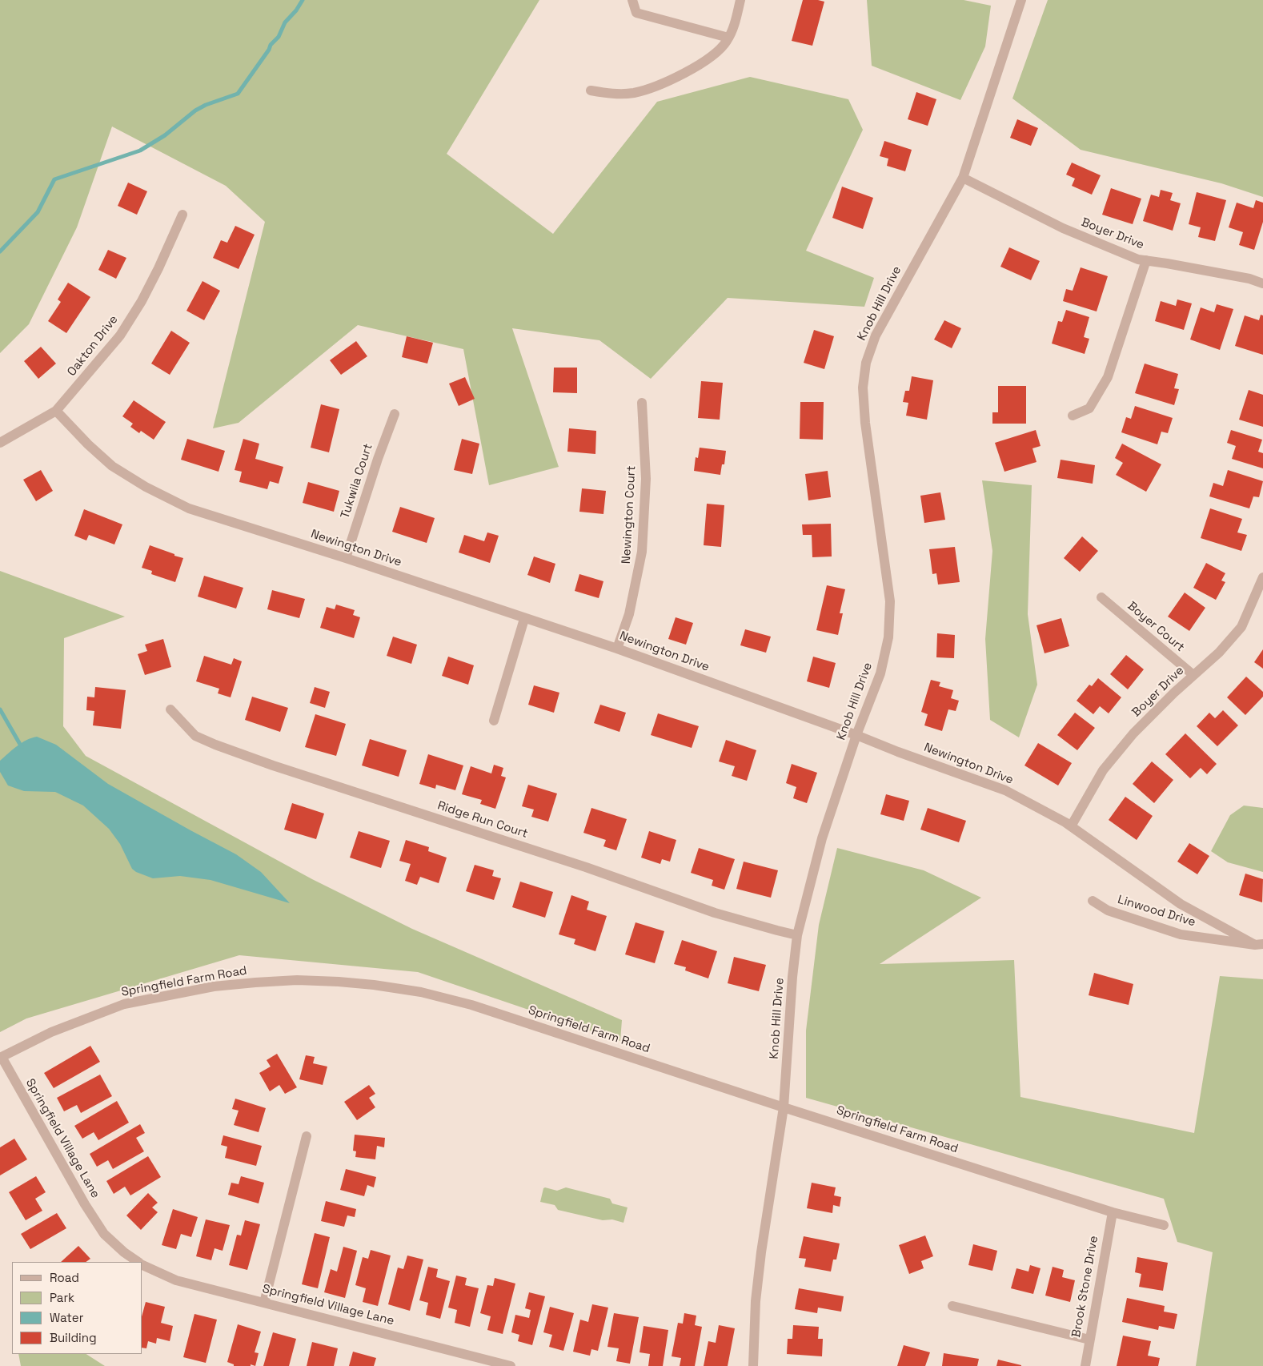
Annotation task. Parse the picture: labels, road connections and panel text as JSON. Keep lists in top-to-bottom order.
{
  "streets": {
    "street": [
      "Boyer Drive",
      "Knob Hill Drive",
      "Oakton Drive",
      "Tukwila Court",
      "Newington Court",
      "Newington Drive",
      "Boyer Court",
      "Ridge Run Court",
      "Linwood Drive",
      "Springfield Farm Road",
      "Springfield Village Lane",
      "Brook Stone Drive"
    ]
  },
  "crossings": [
    ["Boyer Drive", "Knob Hill Drive"],
    ["Boyer Drive", "Newington Drive"],
    ["Boyer Drive", "Boyer Court"],
    ["Knob Hill Drive", "Newington Drive"],
    ["Knob Hill Drive", "Ridge Run Court"],
    ["Knob Hill Drive", "Springfield Farm Road"],
    ["Oakton Drive", "Newington Drive"],
    ["Tukwila Court", "Newington Drive"],
    ["Newington Court", "Newington Drive"],
    ["Newington Drive", "Linwood Drive"],
    ["Springfield Farm Road", "Springfield Village Lane"],
    ["Springfield Farm Road", "Brook Stone Drive"]
  ],
  "legend": [
    "Road",
    "Park",
    "Water",
    "Building"
  ]
}
